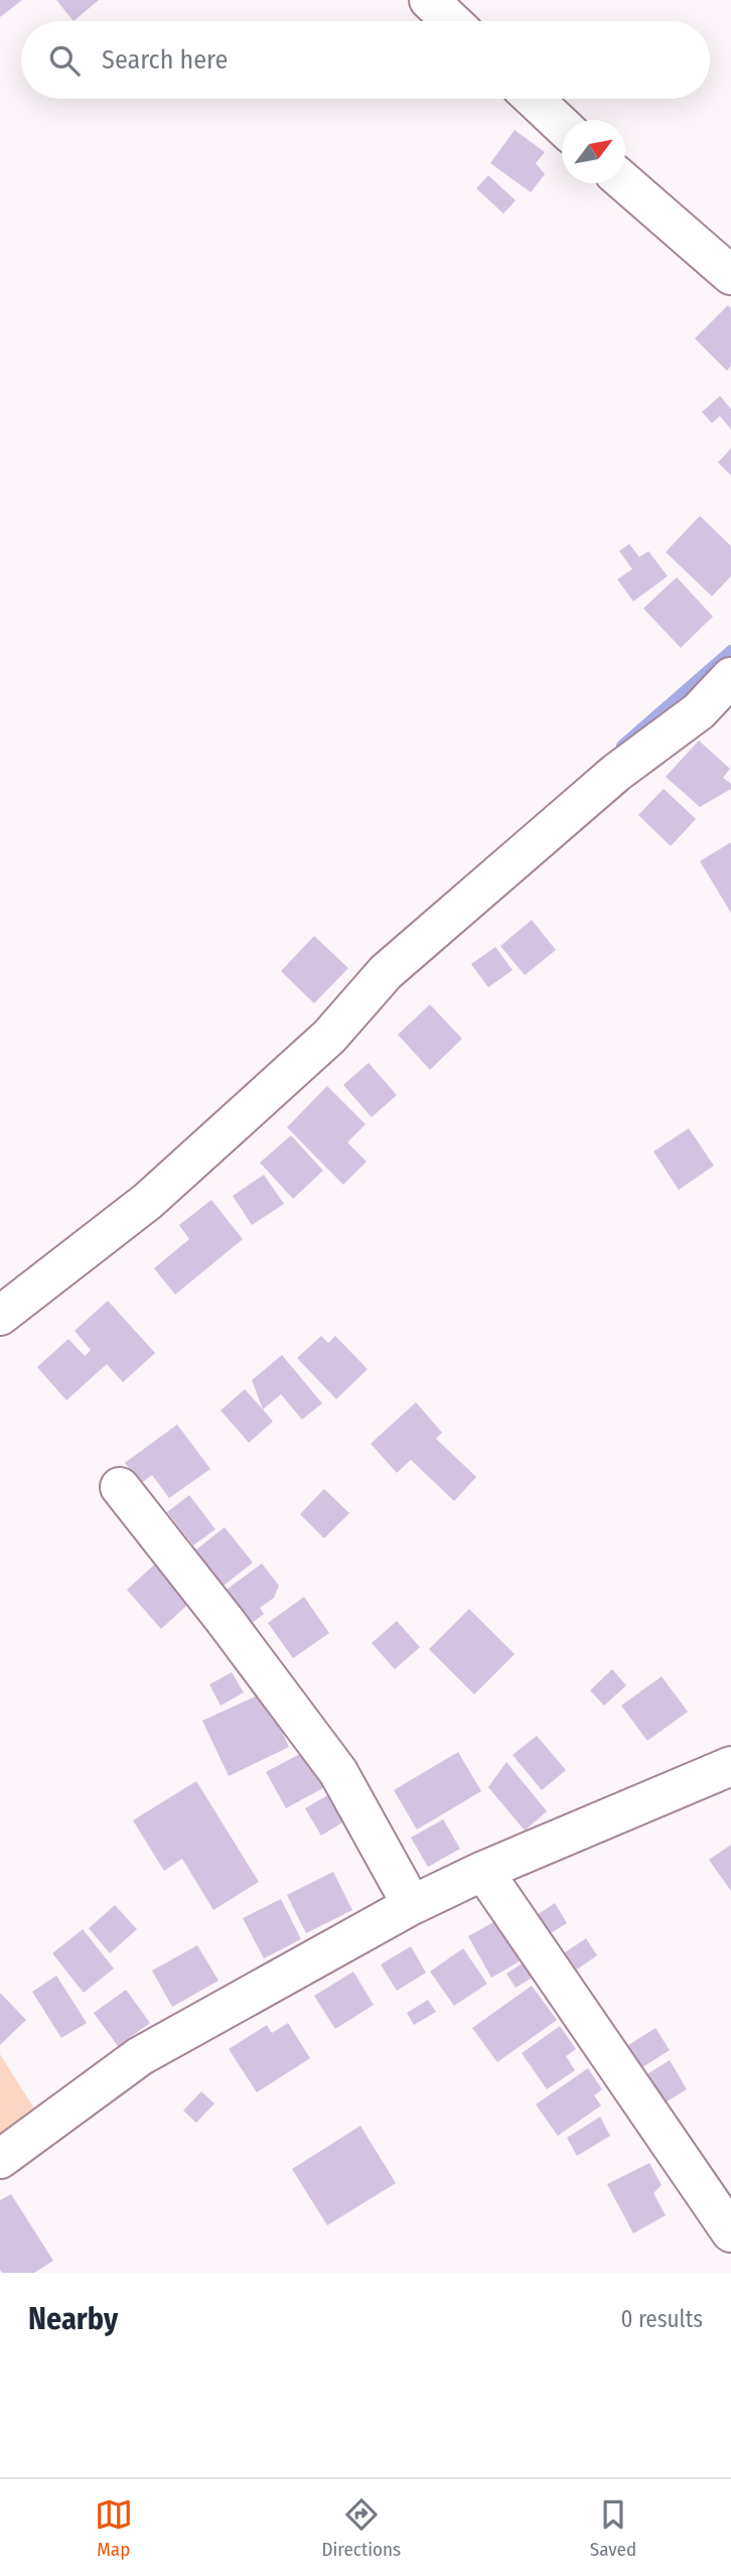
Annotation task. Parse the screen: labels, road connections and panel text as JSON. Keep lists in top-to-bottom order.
{
  "north": "top right",
  "page": {
    "search": "Search here",
    "heading": ["Nearby", "0 results"],
    "nav": ["Map", "Directions", "Saved"]
  }
}
